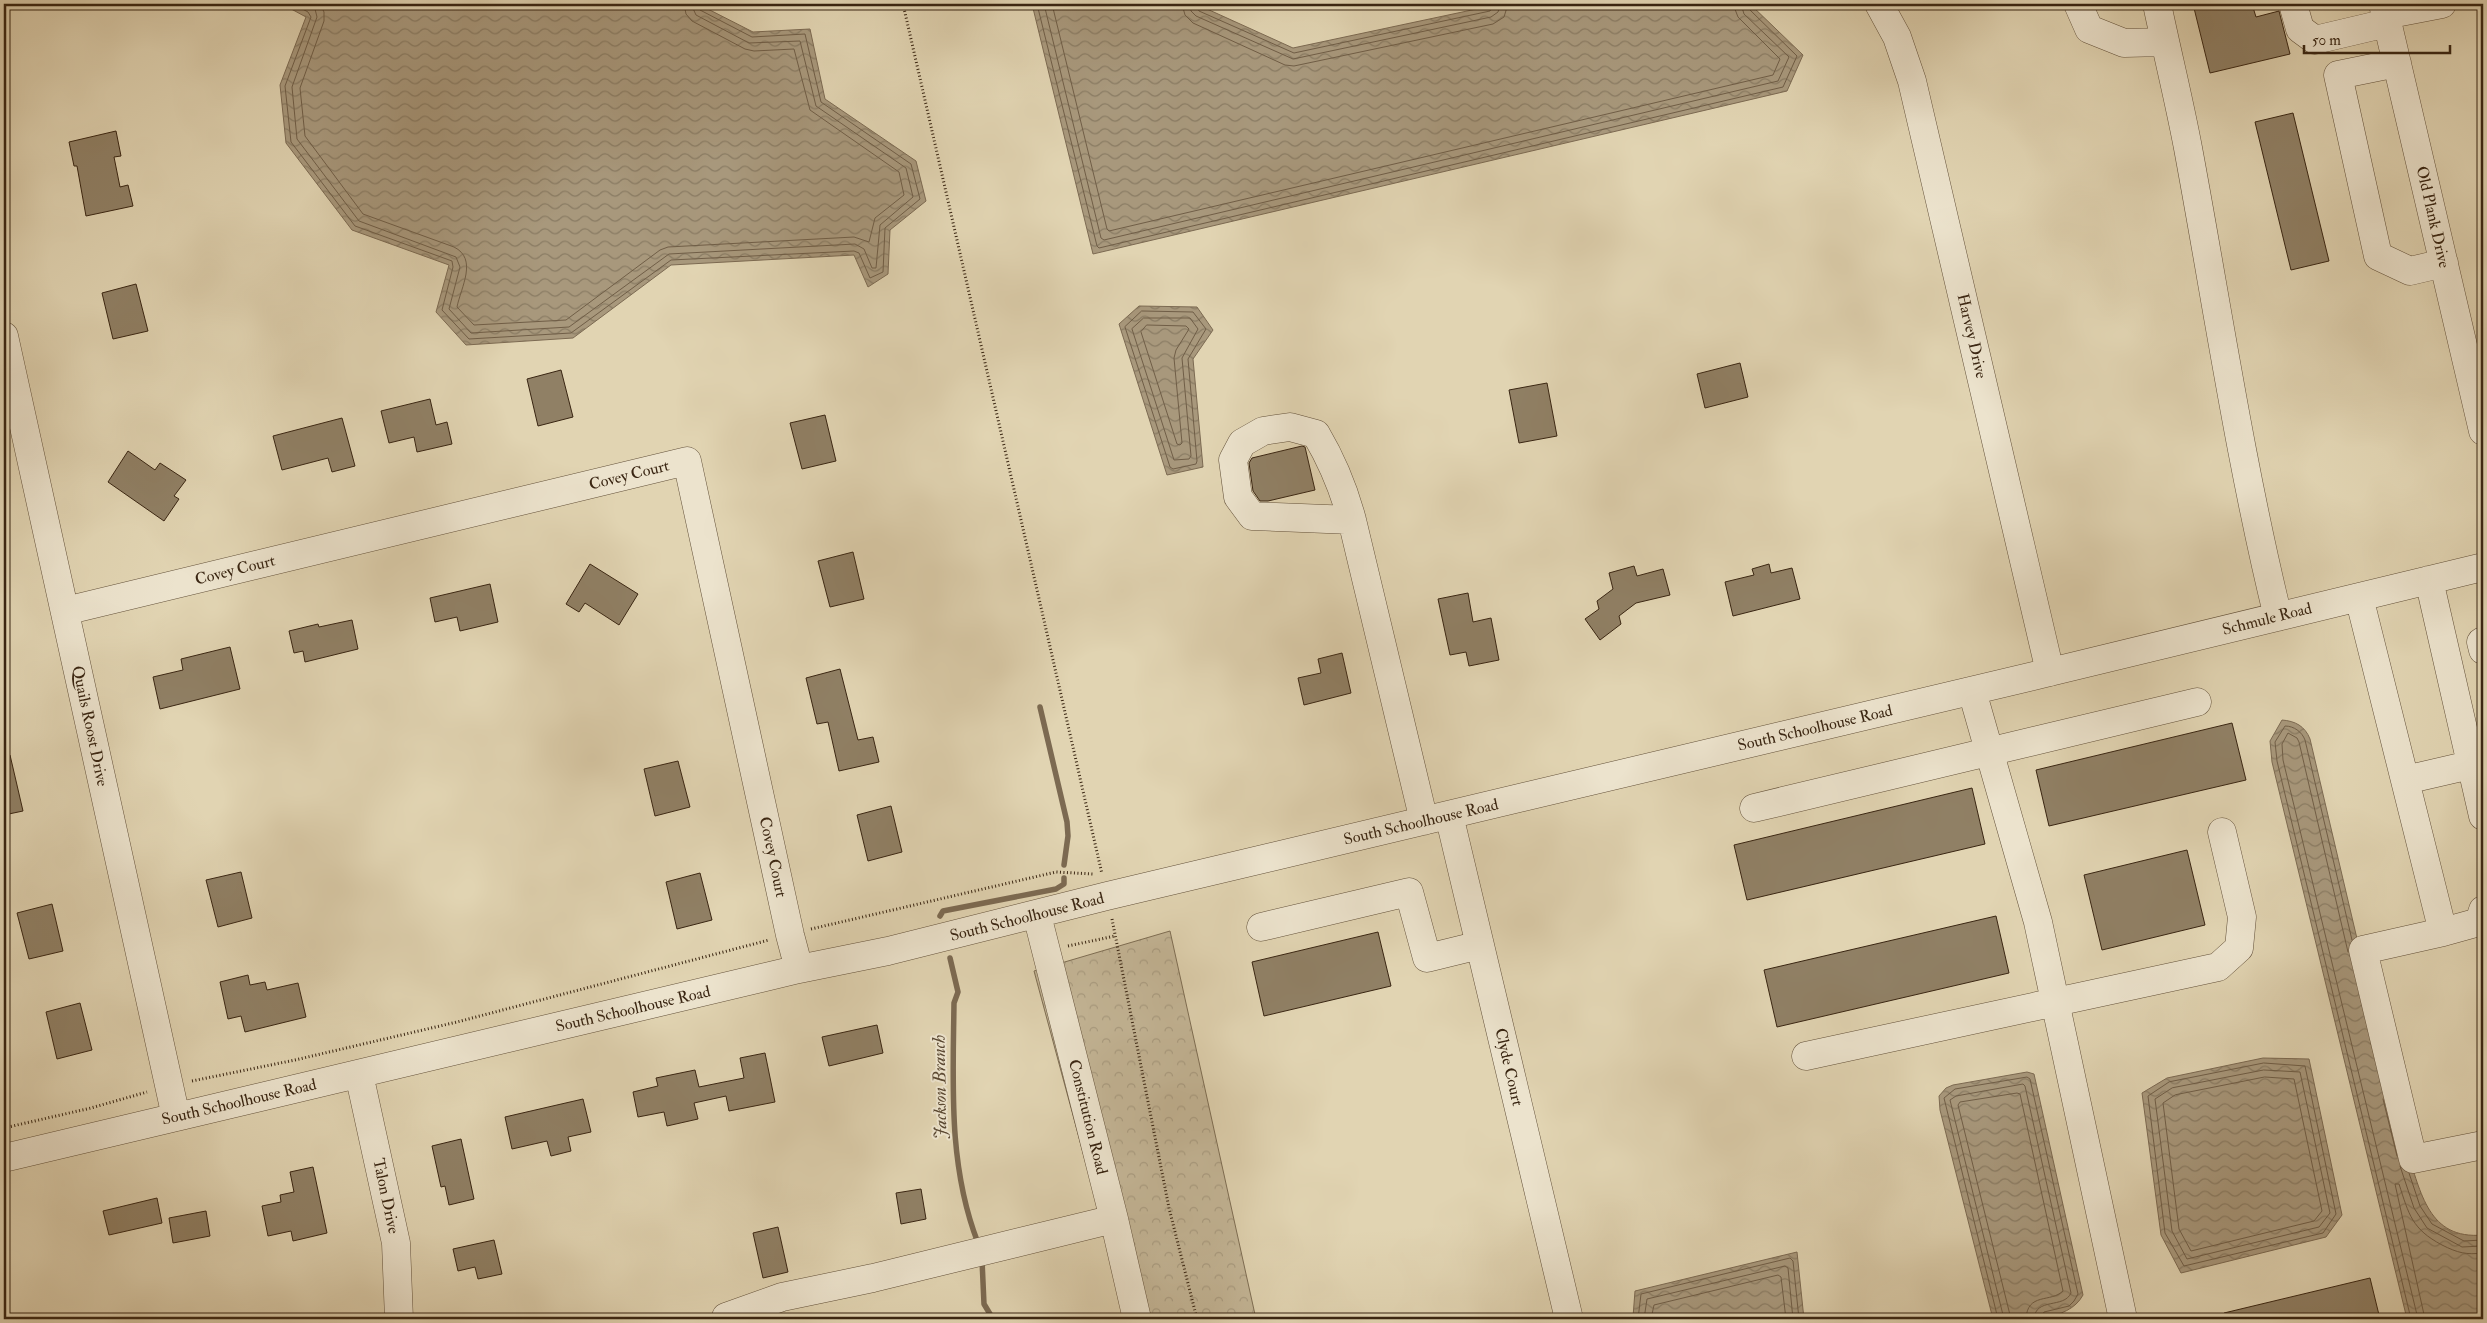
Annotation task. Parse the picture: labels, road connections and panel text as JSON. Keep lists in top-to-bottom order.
{
  "streets": {
    "street": [
      "Old Plank Drive",
      "Harvey Drive",
      "Covey Court",
      "Schmule Road",
      "Quails Roost Drive",
      "South Schoolhouse Road",
      "Clyde Court",
      "Constitution Road",
      "Talon Drive"
    ]
  },
  "crossings": [
    ["Harvey Drive", "Schmule Road"],
    ["Harvey Drive", "South Schoolhouse Road"],
    ["Covey Court", "Quails Roost Drive"],
    ["Covey Court", "South Schoolhouse Road"],
    ["Schmule Road", "South Schoolhouse Road"],
    ["Quails Roost Drive", "South Schoolhouse Road"],
    ["South Schoolhouse Road", "Clyde Court"],
    ["South Schoolhouse Road", "Constitution Road"],
    ["South Schoolhouse Road", "Talon Drive"]
  ],
  "water": ["Jackson Branch"],
  "scale_bar": "50 m"
}
